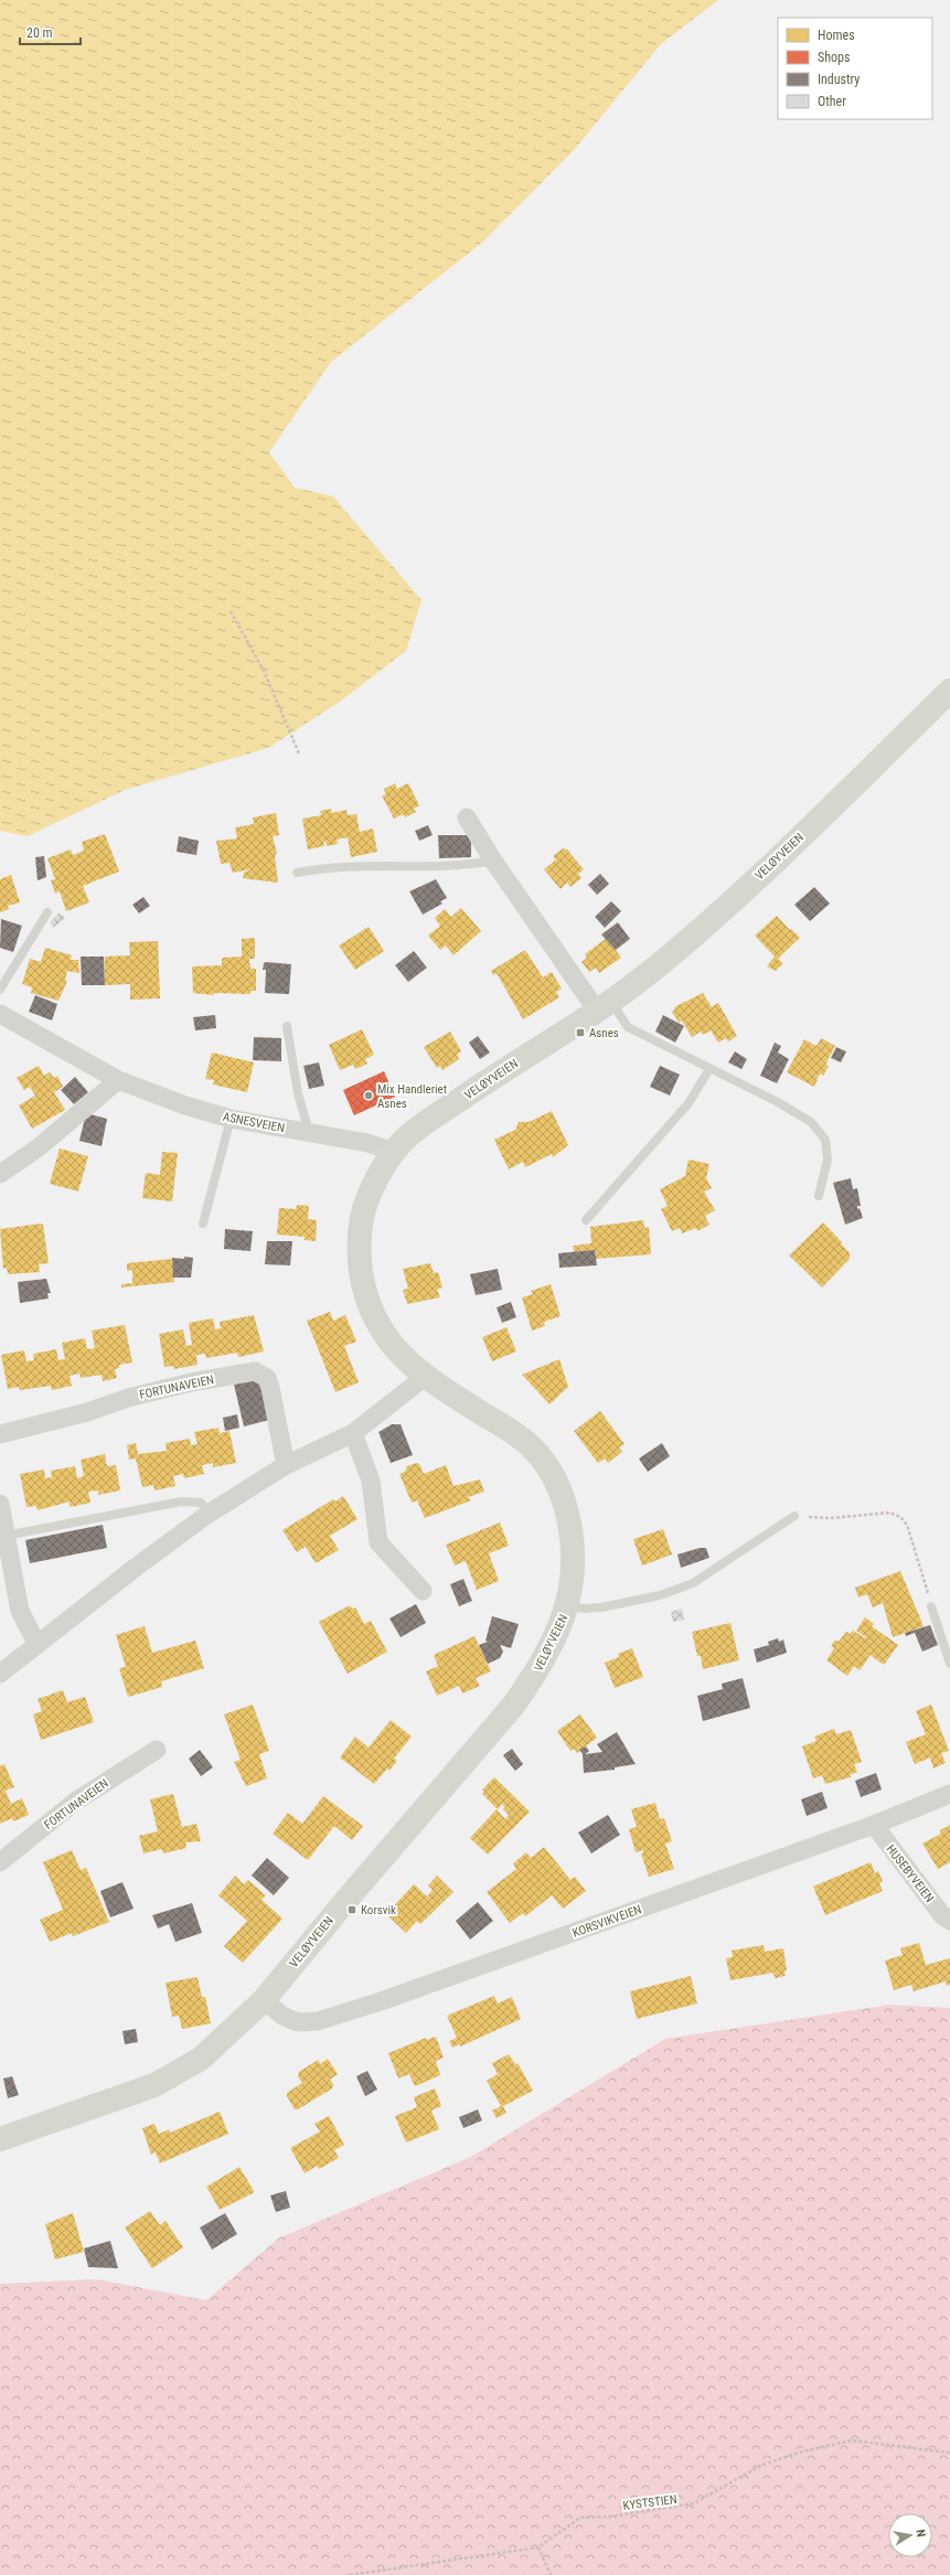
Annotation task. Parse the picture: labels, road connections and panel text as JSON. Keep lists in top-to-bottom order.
{
  "streets": {
    "main road": ["VELØYVEIEN"],
    "street": [
      "ASNESVEIEN",
      "FORTUNAVEIEN",
      "HUSEBYVEIEN",
      "KORSVIKVEIEN"
    ],
    "path": ["KYSTSTIEN"]
  },
  "crossings": [
    ["VELØYVEIEN", "ASNESVEIEN"],
    ["VELØYVEIEN", "KORSVIKVEIEN"],
    ["HUSEBYVEIEN", "KORSVIKVEIEN"]
  ],
  "places": {
    "transit": ["Asnes", "Korsvik"],
    "other": ["Mix Handleriet Asnes"]
  },
  "legend": [
    "Homes",
    "Shops",
    "Industry",
    "Other"
  ],
  "scale_bar": "20 m",
  "north": "right"
}
